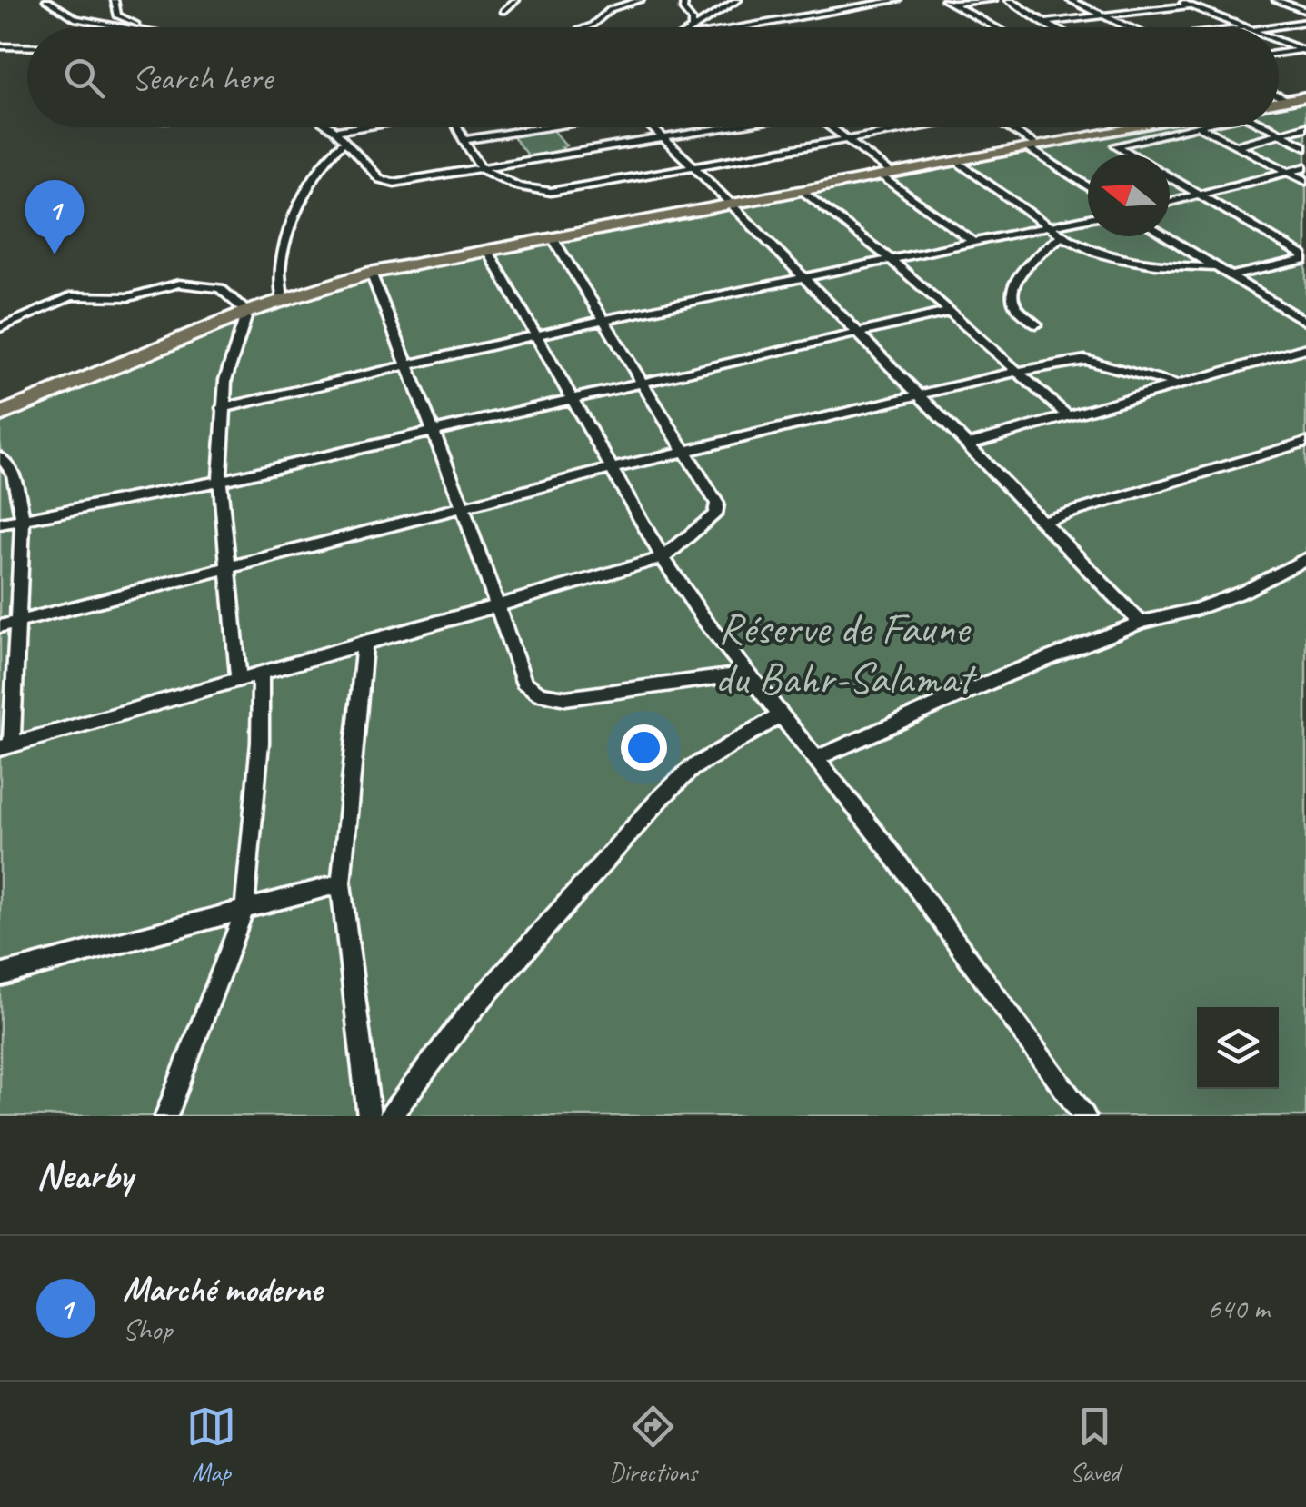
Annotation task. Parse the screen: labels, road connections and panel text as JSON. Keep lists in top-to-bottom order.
{
  "parks": ["Réserve de Faune du Bahr-Salamat"],
  "north": "left",
  "page": {
    "search": "Search here",
    "pins": "1",
    "heading": "Nearby",
    "list": [
      {
        "mark": "1",
        "name": "Marché moderne",
        "note": "Shop",
        "value": "640 m"
      }
    ],
    "nav": ["Map", "Directions", "Saved"]
  }
}
